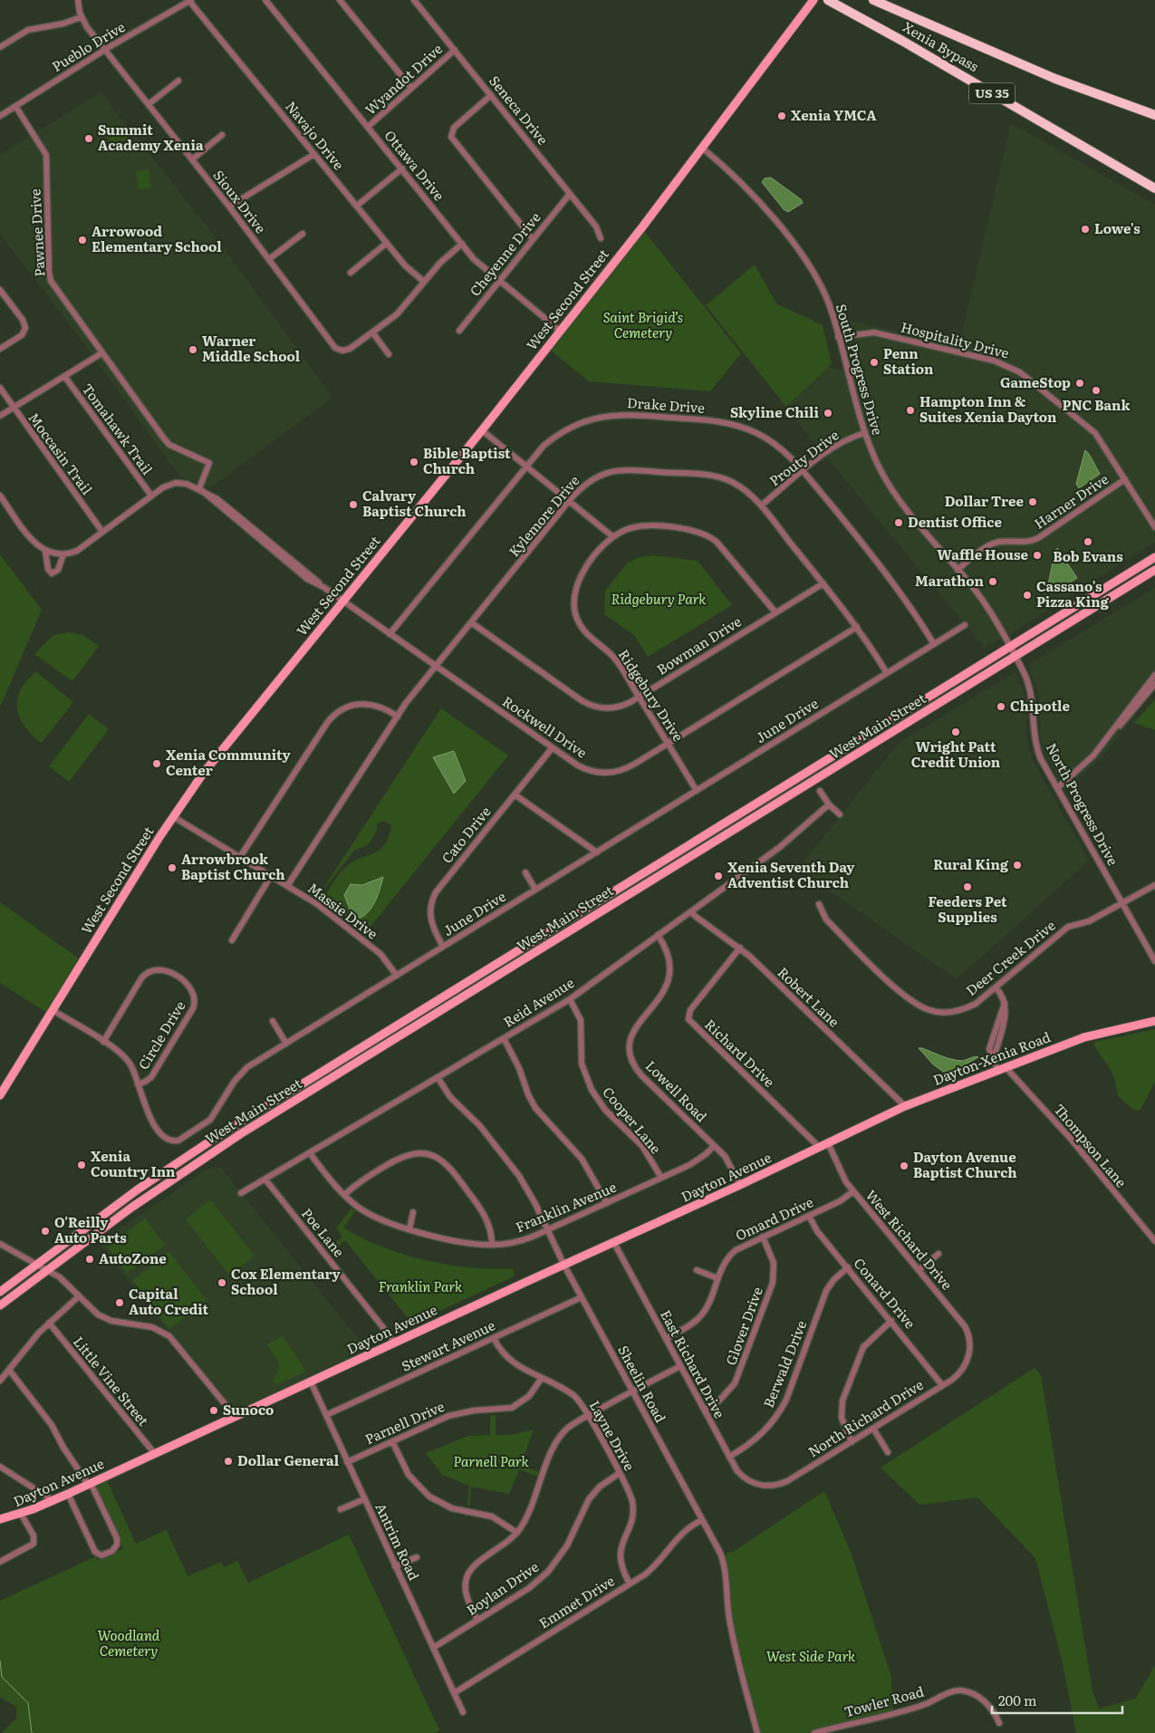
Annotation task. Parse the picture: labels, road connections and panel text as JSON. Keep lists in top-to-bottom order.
{
  "streets": {
    "highway": ["Xenia Bypass", "US 35"],
    "main road": [
      "West Second Street",
      "West Main Street",
      "Dayton-Xenia Road",
      "Dayton Avenue"
    ],
    "street": [
      "Pueblo Drive",
      "Wyandot Drive",
      "Seneca Drive",
      "Navajo Drive",
      "Ottawa Drive",
      "Sioux Drive",
      "Pawnee Drive",
      "Cheyenne Drive",
      "Hospitality Drive",
      "South Progress Drive",
      "Drake Drive",
      "Tomahawk Trail",
      "Moccasin Trail",
      "Prouty Drive",
      "Harner Drive",
      "Kylemore Drive",
      "Bowman Drive",
      "Ridgebury Drive",
      "June Drive",
      "Rockwell Drive",
      "North Progress Drive",
      "Cato Drive",
      "Massie Drive",
      "Deer Creek Drive",
      "Robert Lane",
      "Reid Avenue",
      "Circle Drive",
      "Richard Drive",
      "Lowell Road",
      "Cooper Lane",
      "Thompson Lane",
      "Franklin Avenue",
      "Omard Drive",
      "Poe Lane",
      "West Richard Drive",
      "Conard Drive",
      "Glover Drive",
      "Stewart Avenue",
      "East Richard Drive",
      "Berwald Drive",
      "Little Vine Street",
      "Sheelin Road",
      "North Richard Drive",
      "Parnell Drive",
      "Layne Drive",
      "Antrim Road",
      "Boylan Drive",
      "Emmet Drive",
      "Towler Road"
    ]
  },
  "crossings": [
    ["Pueblo Drive", "Navajo Drive"],
    ["Pueblo Drive", "Sioux Drive"],
    ["Pueblo Drive", "Pawnee Drive"],
    ["Wyandot Drive", "Seneca Drive"],
    ["Wyandot Drive", "Ottawa Drive"],
    ["Seneca Drive", "Cheyenne Drive"],
    ["Ottawa Drive", "Cheyenne Drive"],
    ["Ottawa Drive", "West Second Street"],
    ["Pawnee Drive", "Rockwell Drive"],
    ["West Second Street", "South Progress Drive"],
    ["West Second Street", "June Drive"],
    ["West Second Street", "Rockwell Drive"],
    ["West Second Street", "Massie Drive"],
    ["Hospitality Drive", "South Progress Drive"],
    ["Hospitality Drive", "Harner Drive"],
    ["South Progress Drive", "Prouty Drive"],
    ["South Progress Drive", "Harner Drive"],
    ["South Progress Drive", "West Main Street"],
    ["South Progress Drive", "North Progress Drive"],
    ["Drake Drive", "Prouty Drive"],
    ["Drake Drive", "June Drive"],
    ["Drake Drive", "Rockwell Drive"],
    ["Tomahawk Trail", "Rockwell Drive"],
    ["Prouty Drive", "Kylemore Drive"],
    ["Kylemore Drive", "Bowman Drive"],
    ["Kylemore Drive", "June Drive"],
    ["Kylemore Drive", "Rockwell Drive"],
    ["Kylemore Drive", "Massie Drive"],
    ["Bowman Drive", "Ridgebury Drive"],
    ["Ridgebury Drive", "June Drive"],
    ["Ridgebury Drive", "Rockwell Drive"],
    ["June Drive", "Cato Drive"],
    ["June Drive", "Massie Drive"],
    ["June Drive", "Circle Drive"],
    ["West Main Street", "North Progress Drive"],
    ["Rockwell Drive", "Cato Drive"],
    ["North Progress Drive", "Deer Creek Drive"],
    ["Robert Lane", "Reid Avenue"],
    ["Robert Lane", "Richard Drive"],
    ["Robert Lane", "Dayton-Xenia Road"],
    ["Reid Avenue", "Lowell Road"],
    ["Reid Avenue", "Cooper Lane"],
    ["Reid Avenue", "Franklin Avenue"],
    ["Reid Avenue", "Poe Lane"],
    ["Reid Avenue", "Sheelin Road"],
    ["Richard Drive", "Dayton Avenue"],
    ["Dayton-Xenia Road", "Thompson Lane"],
    ["Dayton-Xenia Road", "Dayton Avenue"],
    ["Lowell Road", "Dayton Avenue"],
    ["Lowell Road", "Franklin Avenue"],
    ["Cooper Lane", "Franklin Avenue"],
    ["Dayton Avenue", "Poe Lane"],
    ["Dayton Avenue", "West Richard Drive"],
    ["Dayton Avenue", "East Richard Drive"],
    ["Dayton Avenue", "Little Vine Street"],
    ["Dayton Avenue", "Sheelin Road"],
    ["Dayton Avenue", "Antrim Road"],
    ["Franklin Avenue", "Sheelin Road"],
    ["Omard Drive", "West Richard Drive"],
    ["Omard Drive", "Conard Drive"],
    ["Omard Drive", "Glover Drive"],
    ["Omard Drive", "East Richard Drive"],
    ["West Richard Drive", "North Richard Drive"],
    ["Conard Drive", "Berwald Drive"],
    ["Conard Drive", "North Richard Drive"],
    ["Glover Drive", "East Richard Drive"],
    ["Stewart Avenue", "Sheelin Road"],
    ["Stewart Avenue", "Layne Drive"],
    ["Stewart Avenue", "Antrim Road"],
    ["East Richard Drive", "Berwald Drive"],
    ["East Richard Drive", "North Richard Drive"],
    ["Sheelin Road", "Emmet Drive"],
    ["Parnell Drive", "Layne Drive"],
    ["Parnell Drive", "Antrim Road"],
    ["Layne Drive", "Boylan Drive"],
    ["Layne Drive", "Emmet Drive"],
    ["Antrim Road", "Boylan Drive"],
    ["Antrim Road", "Emmet Drive"]
  ],
  "parks": [
    "Saint Brigid’s Cemetery",
    "Ridgebury Park",
    "Franklin Park",
    "Parnell Park",
    "Woodland Cemetery",
    "West Side Park"
  ],
  "places": [
    "Xenia YMCA",
    "Summit Academy Xenia",
    "Lowe's",
    "Arrowood Elementary School",
    "Warner Middle School",
    "Penn Station",
    "GameStop",
    "PNC Bank",
    "Hampton Inn & Suites Xenia Dayton",
    "Skyline Chili",
    "Bible Baptist Church",
    "Dollar Tree",
    "Calvary Baptist Church",
    "Dentist Office",
    "Bob Evans",
    "Waffle House",
    "Marathon",
    "Cassano's Pizza King",
    "Chipotle",
    "Wright Patt Credit Union",
    "Xenia Community Center",
    "Rural King",
    "Arrowbrook Baptist Church",
    "Xenia Seventh Day Adventist Church",
    "Feeders Pet Supplies",
    "Xenia Country Inn",
    "Dayton Avenue Baptist Church",
    "O'Reilly Auto Parts",
    "AutoZone",
    "Cox Elementary School",
    "Capital Auto Credit",
    "Sunoco",
    "Dollar General"
  ],
  "scale_bar": "200 m"
}
